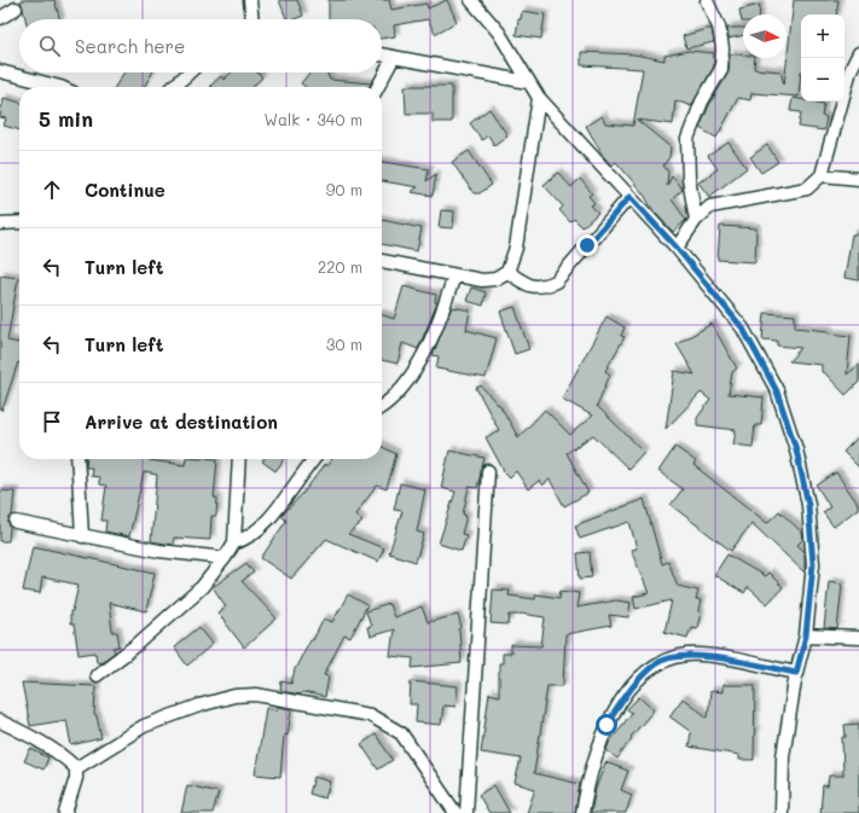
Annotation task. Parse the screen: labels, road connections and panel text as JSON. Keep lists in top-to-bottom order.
{
  "north": "right",
  "page": {
    "map_buttons": ["+", "−"],
    "search": "Search here",
    "heading": ["5 min", "Walk · 340 m"],
    "list": [
      ["Continue", "90 m"],
      ["Turn left", "220 m"],
      ["Turn left", "30 m"],
      "Arrive at destination"
    ]
  }
}
